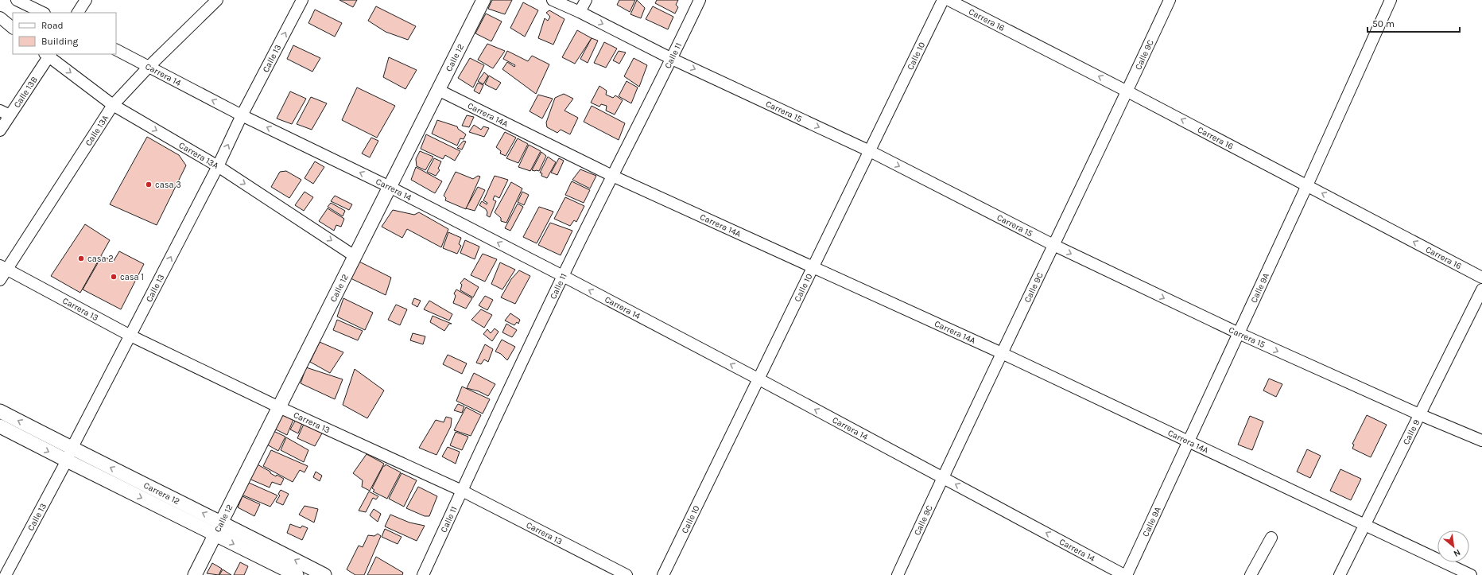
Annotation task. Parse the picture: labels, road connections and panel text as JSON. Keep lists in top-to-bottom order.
{
  "streets": {
    "street": [
      "Carrera 16",
      "Calle 9C",
      "Calle 11",
      "Calle 10",
      "Calle 12",
      "Calle 13",
      "Carrera 14",
      "Calle 13B",
      "Carrera 15",
      "Carrera 14A",
      "Calle 13A",
      "Carrera 13A",
      "Calle 9A",
      "Carrera 13",
      "Calle 9",
      "Carrera 12"
    ]
  },
  "crossings": [
    ["Carrera 16", "Calle 9C"],
    ["Carrera 16", "Calle 9A"],
    ["Calle 9C", "Carrera 14"],
    ["Calle 9C", "Carrera 15"],
    ["Calle 9C", "Carrera 14A"],
    ["Calle 11", "Carrera 14"],
    ["Calle 11", "Carrera 15"],
    ["Calle 11", "Carrera 14A"],
    ["Calle 11", "Carrera 13"],
    ["Calle 10", "Carrera 14"],
    ["Calle 10", "Carrera 15"],
    ["Calle 10", "Carrera 14A"],
    ["Calle 12", "Carrera 14"],
    ["Calle 12", "Carrera 14A"],
    ["Calle 12", "Carrera 13A"],
    ["Calle 12", "Carrera 13"],
    ["Calle 12", "Carrera 12"],
    ["Calle 13", "Carrera 14"],
    ["Calle 13", "Carrera 13A"],
    ["Calle 13", "Carrera 13"],
    ["Calle 13", "Carrera 12"],
    ["Carrera 14", "Calle 13A"],
    ["Carrera 14", "Calle 9A"],
    ["Calle 13B", "Carrera 13A"],
    ["Carrera 15", "Calle 9A"],
    ["Carrera 15", "Calle 9"],
    ["Carrera 14A", "Calle 9A"],
    ["Carrera 14A", "Calle 9"],
    ["Calle 13A", "Carrera 13A"],
    ["Calle 13A", "Carrera 13"]
  ],
  "one_way": [
    "Carrera 16",
    "Calle 13",
    "Carrera 14",
    "Carrera 15",
    "Carrera 13A"
  ],
  "places": ["casa 3", "casa 2", "casa 1"],
  "legend": ["Road", "Building"],
  "scale_bar": "50 m",
  "north": "bottom right"
}
